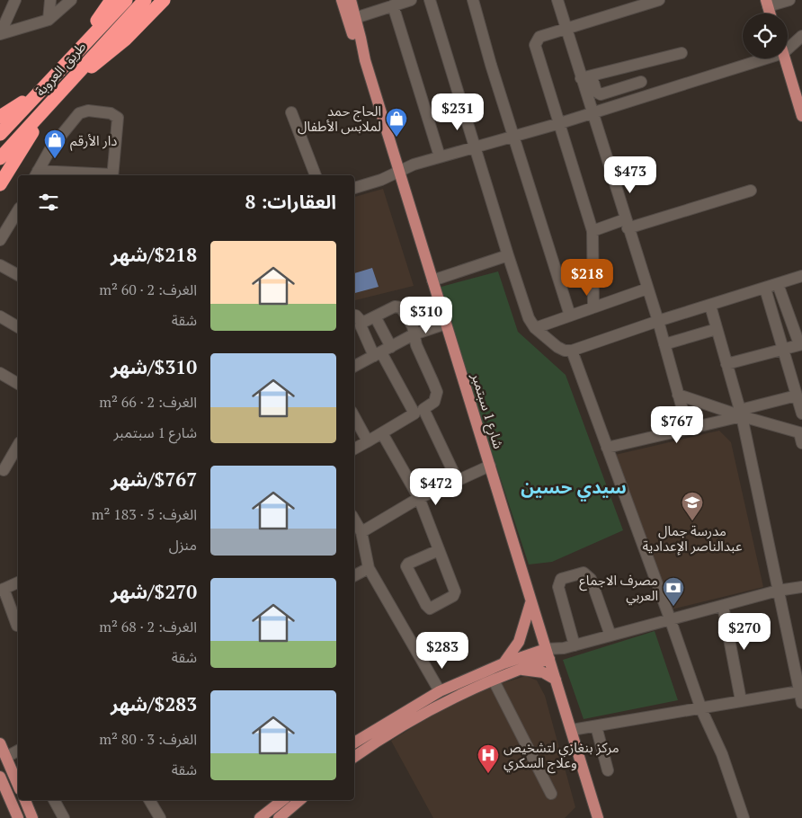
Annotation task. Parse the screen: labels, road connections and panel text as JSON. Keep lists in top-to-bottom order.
{
  "streets": {
    "highway": ["طريق العروبة"],
    "main road": ["شارع 1 سبتمبر"]
  },
  "districts": ["سيدي حسين"],
  "places": {
    "shop": ["الحاج حمد لملابس الأطفال", "دار الأرقم"],
    "school or university": ["مدرسة جمال عبدالناصر الإعدادية"],
    "bank": ["مصرف الاجماع العربي"],
    "hospital": ["مركز بنغازي لتشخيص وعلاج السكري"]
  },
  "page": {
    "price": [
      "$231",
      "$473",
      "$218",
      "$310",
      "$767",
      "$472",
      "$270",
      "$283"
    ],
    "heading": "العقارات: 8",
    "list": [
      {
        "name": "$218/شهر",
        "note": "الغرف: 2 · 60 m² · شقة"
      },
      {
        "name": "$310/شهر",
        "note": "الغرف: 2 · 66 m² · شارع 1 سبتمبر"
      },
      {
        "name": "$767/شهر",
        "note": "الغرف: 5 · 183 m² · منزل"
      },
      {
        "name": "$270/شهر",
        "note": "الغرف: 2 · 68 m² · شقة"
      },
      {
        "name": "$283/شهر",
        "note": "الغرف: 3 · 80 m² · شقة"
      }
    ]
  }
}
